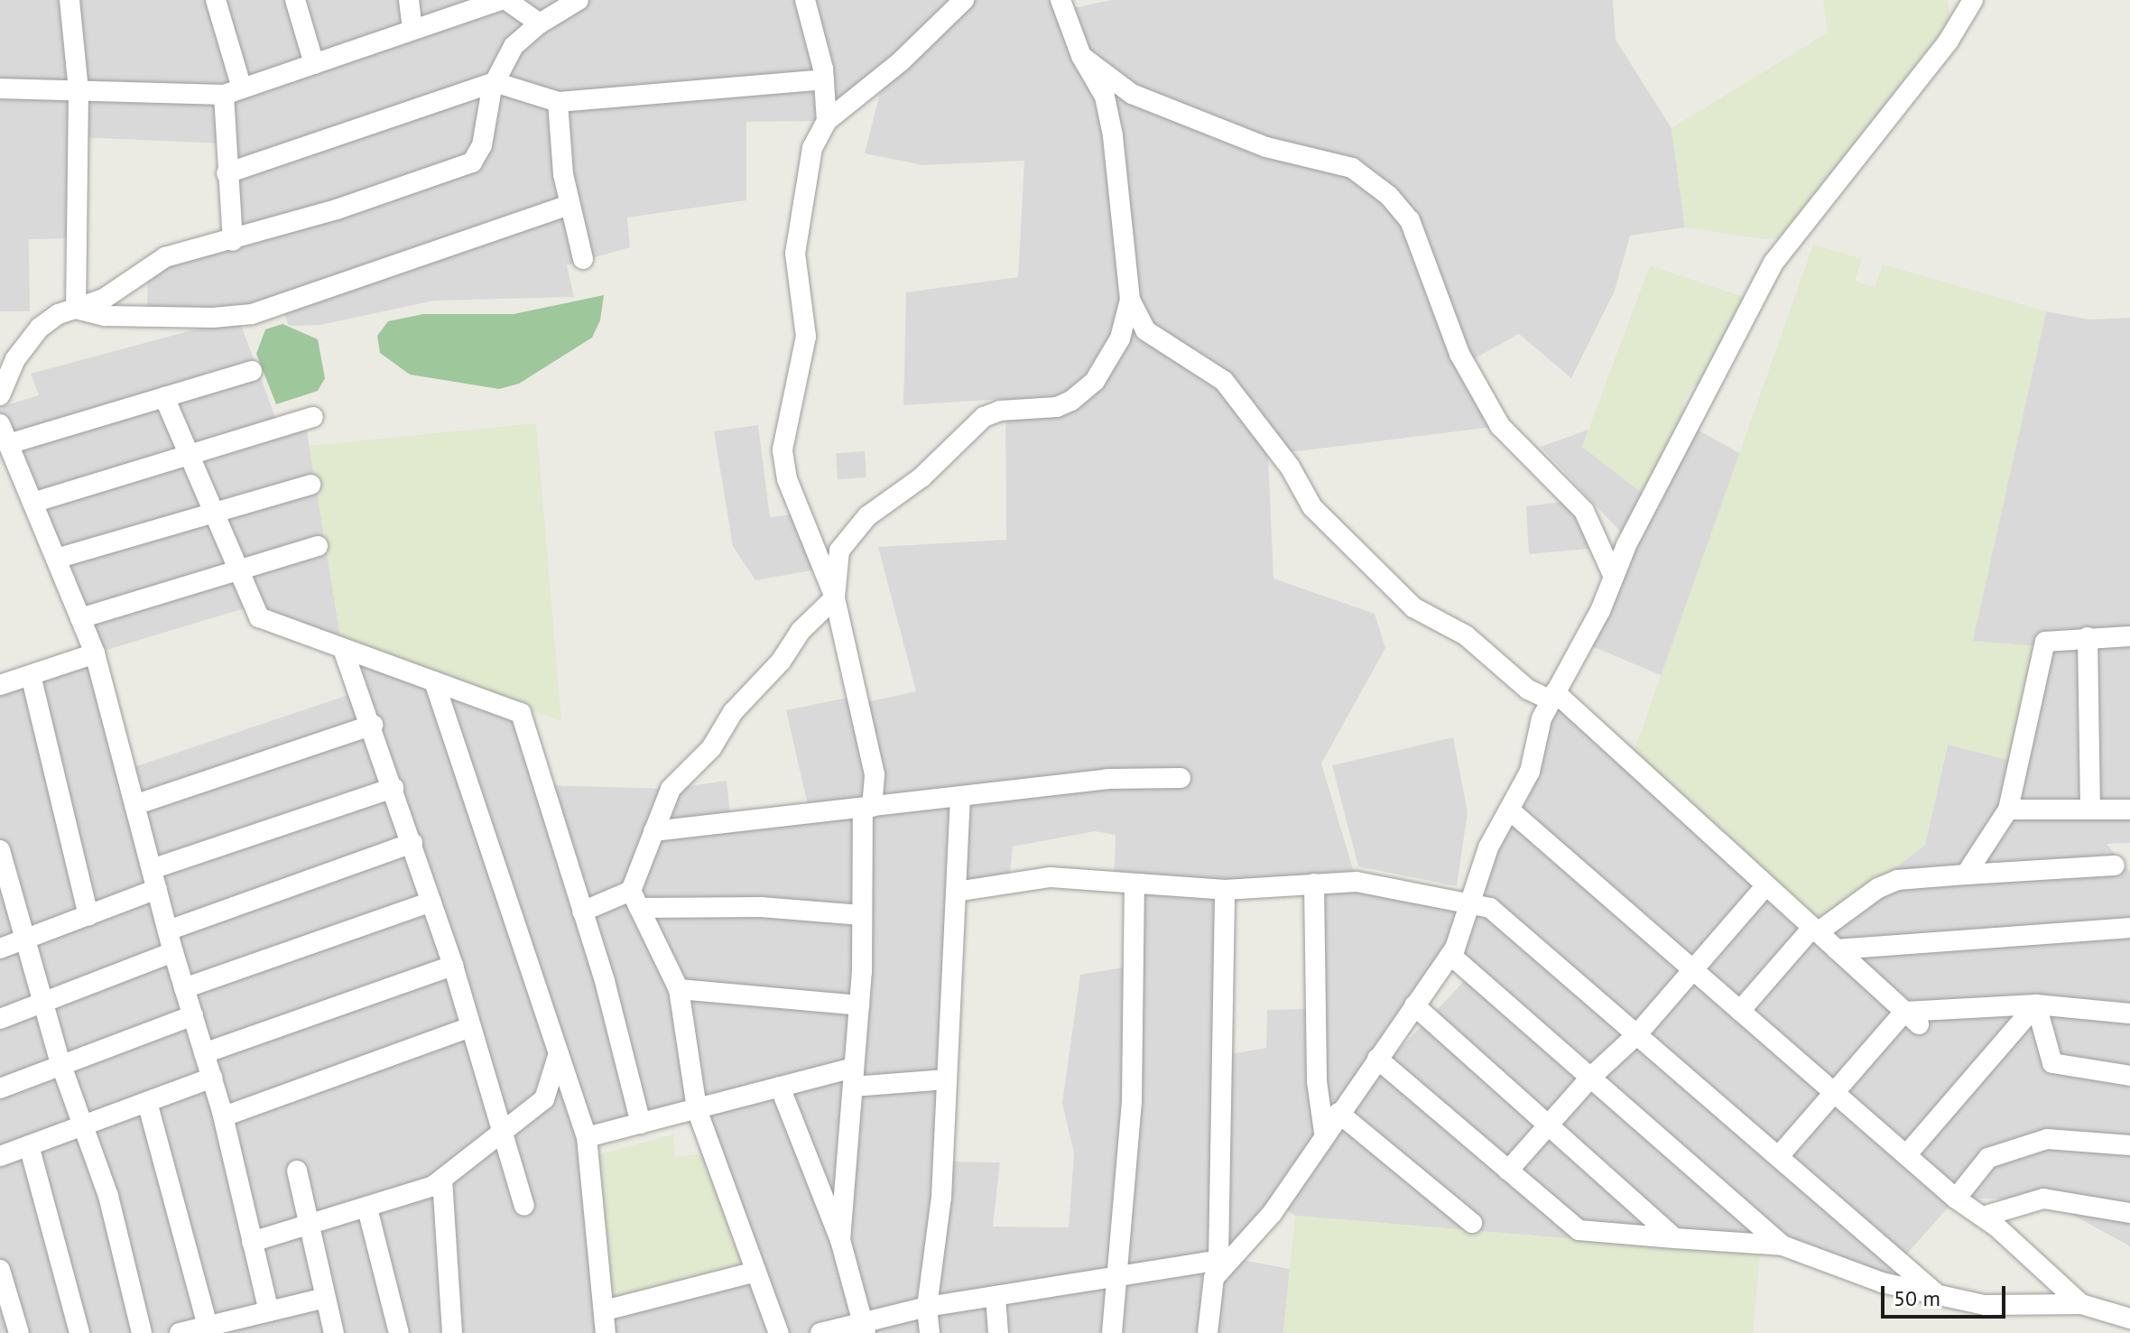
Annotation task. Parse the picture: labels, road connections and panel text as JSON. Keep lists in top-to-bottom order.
{
  "scale_bar": "50 m"
}
